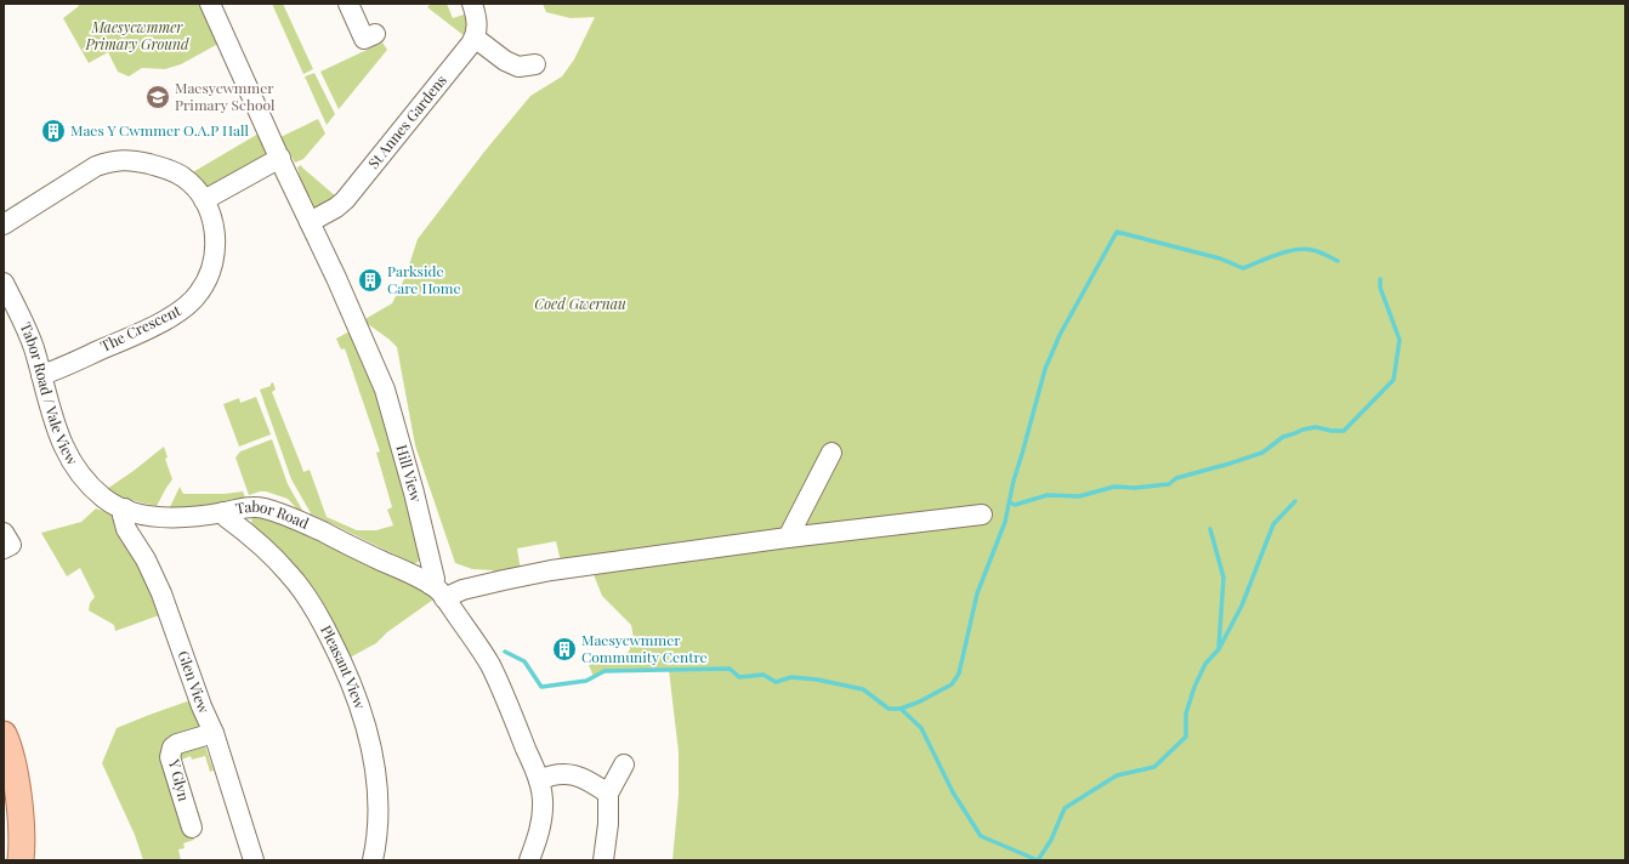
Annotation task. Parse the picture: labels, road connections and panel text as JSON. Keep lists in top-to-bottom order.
{
  "streets": {
    "street": [
      "St Annes Gardens",
      "The Crescent",
      "Tabor Road / Vale View",
      "Hill View",
      "Tabor Road",
      "Pleasant View",
      "Glen View",
      "Y Glyn"
    ]
  },
  "crossings": [
    ["St Annes Gardens", "Hill View"],
    ["The Crescent", "Tabor Road / Vale View"],
    ["Tabor Road / Vale View", "Tabor Road"],
    ["Hill View", "Tabor Road"],
    ["Tabor Road", "Pleasant View"],
    ["Tabor Road", "Glen View"],
    ["Glen View", "Y Glyn"]
  ],
  "parks": ["Maesycwmmer Primary Ground", "Coed Gwernau"],
  "places": {
    "school or university": ["Maesycwmmer Primary School"],
    "building": ["Maes Y Cwmmer O.A.P Hall", "Parkside Care Home", "Maesycwmmer Community Centre"]
  }
}
